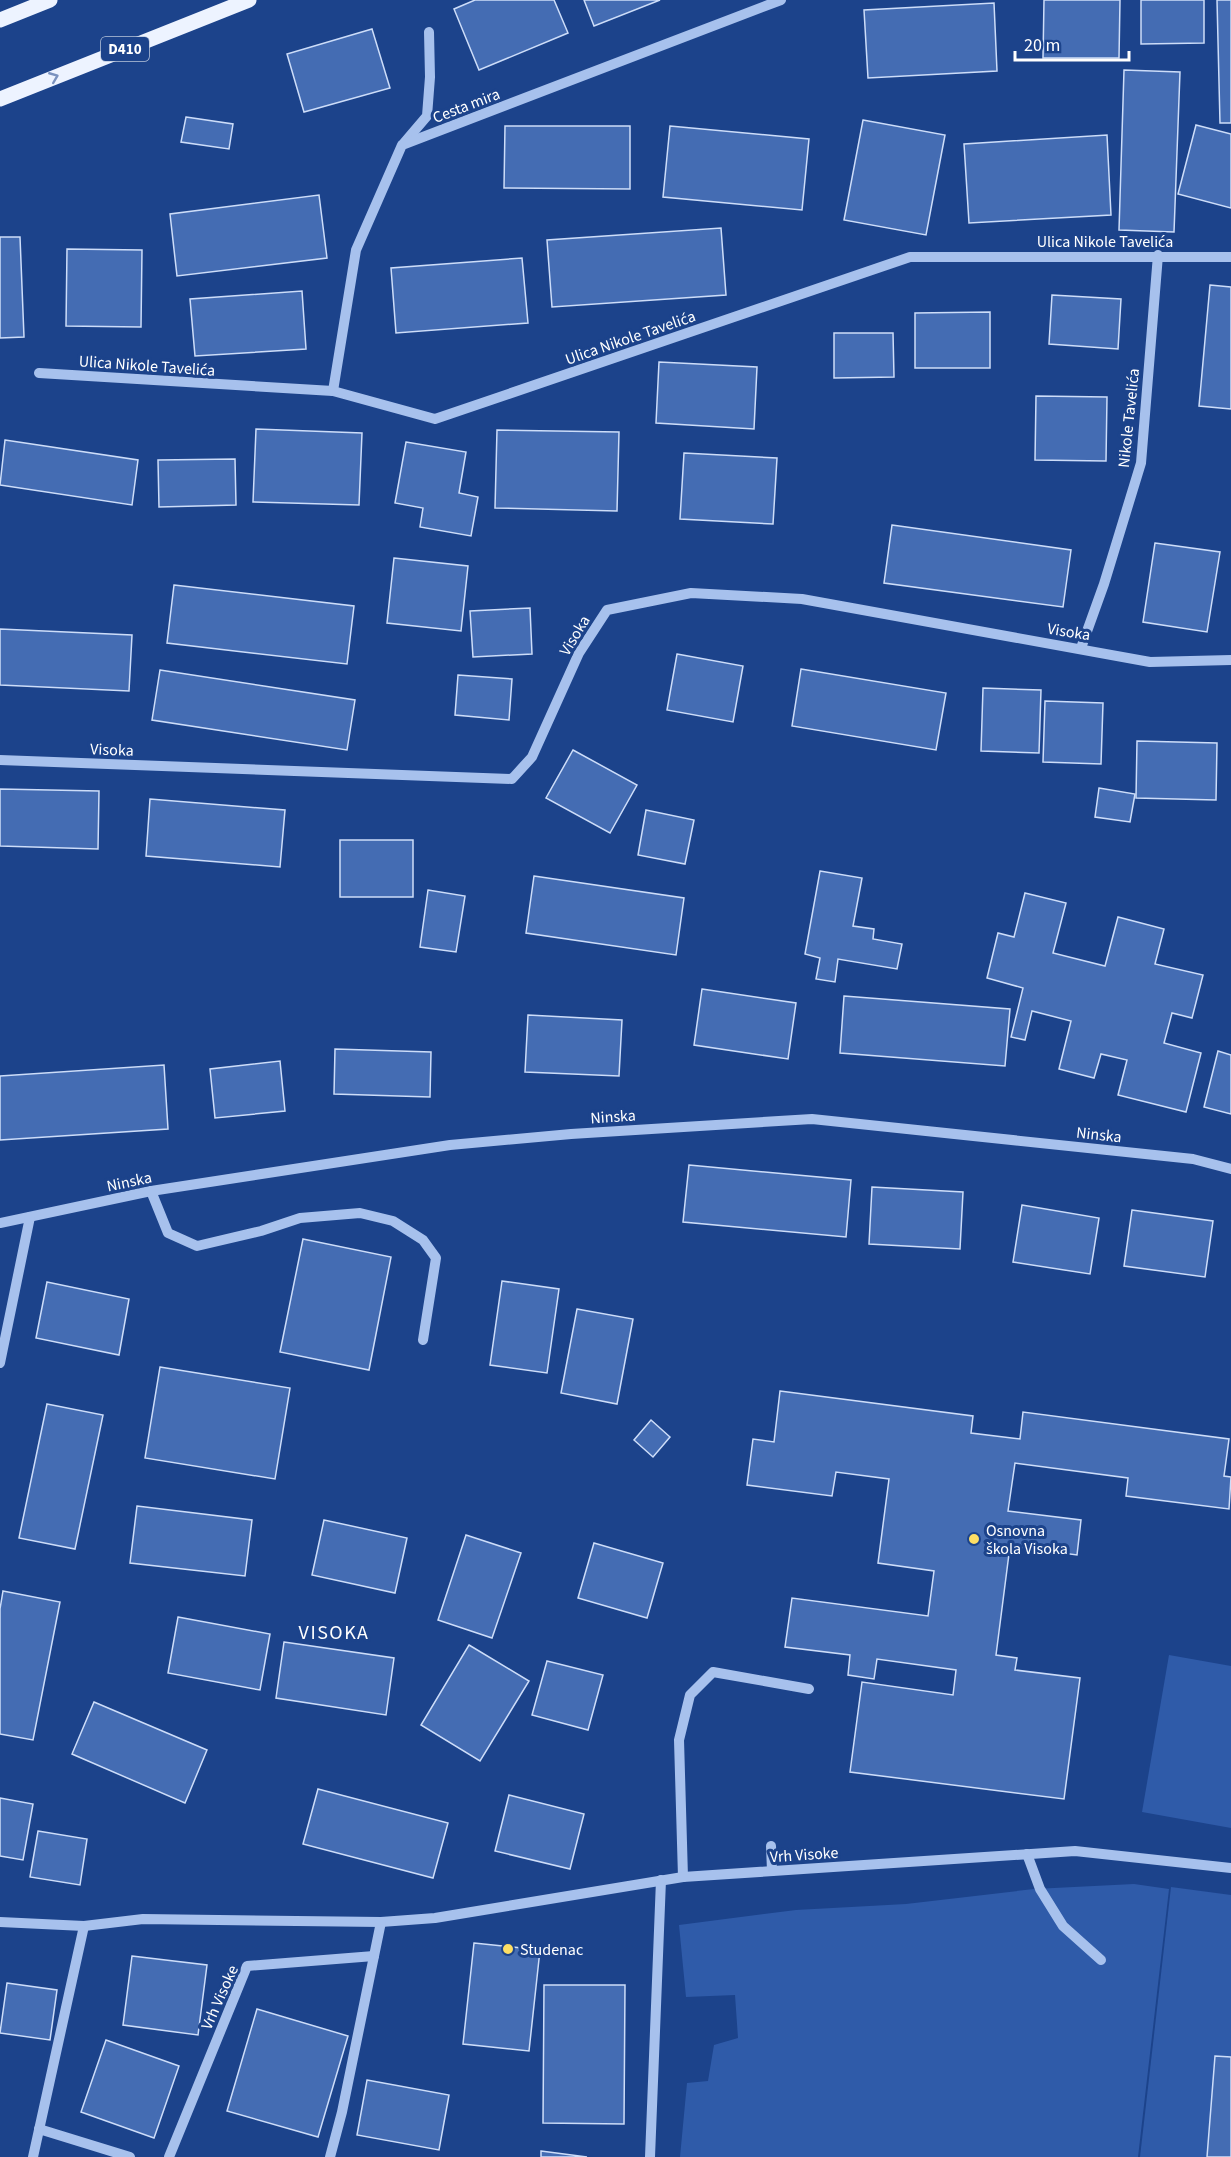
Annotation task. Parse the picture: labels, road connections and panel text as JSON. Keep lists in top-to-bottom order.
{
  "streets": {
    "main road": ["D410"],
    "street": [
      "Cesta mira",
      "Ulica Nikole Tavelića",
      "Nikole Tavelića",
      "Visoka",
      "Ninska",
      "Vrh Visoke"
    ]
  },
  "crossings": [
    ["Ulica Nikole Tavelića", "Nikole Tavelića"],
    ["Nikole Tavelića", "Visoka"]
  ],
  "districts": ["VISOKA"],
  "places": ["Osnovna škola Visoka", "Studenac"],
  "scale_bar": "20 m"
}
